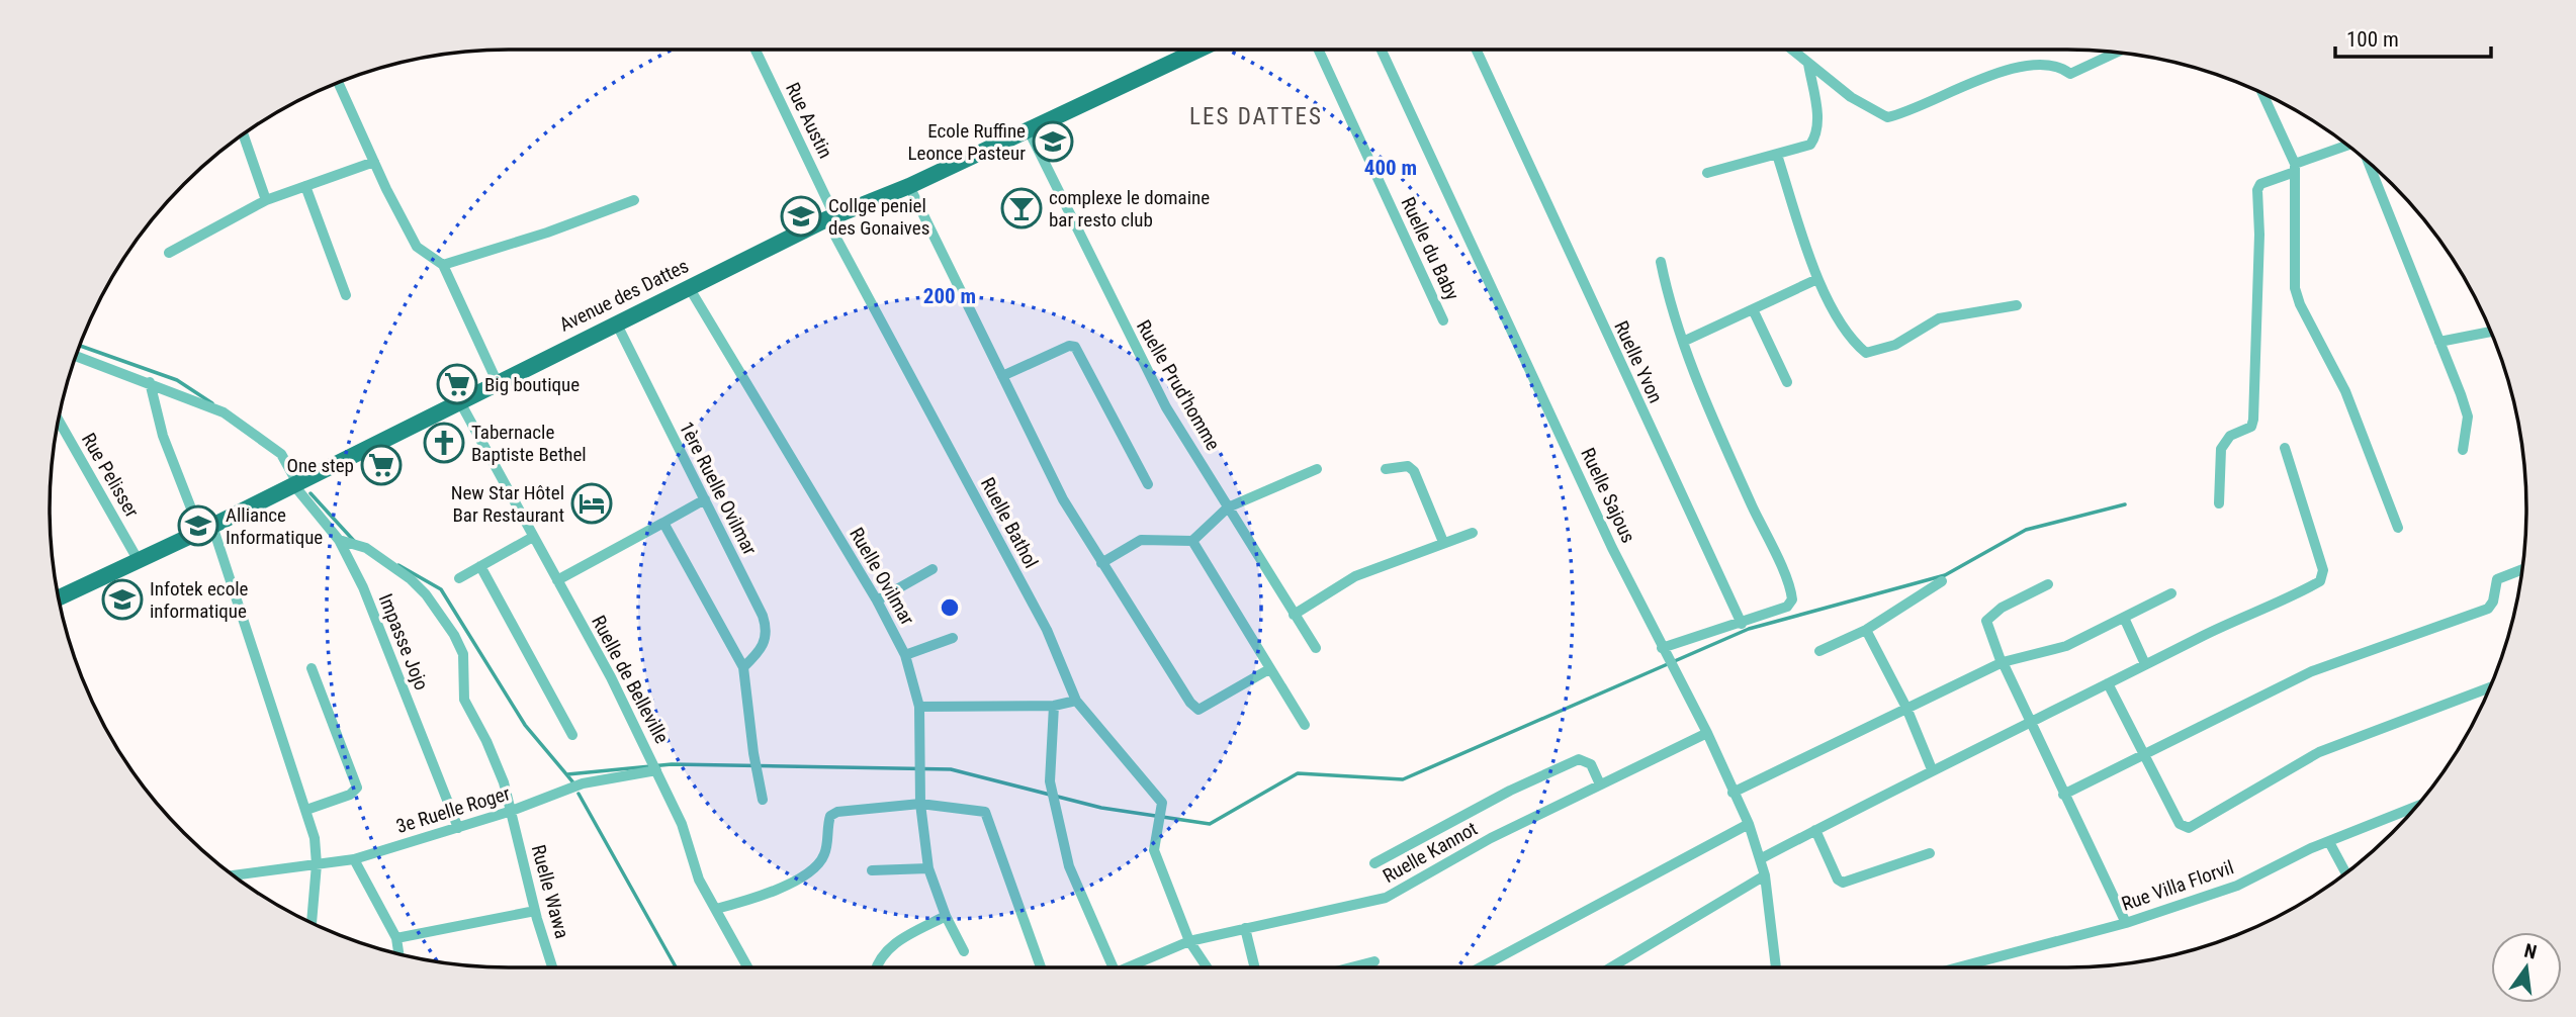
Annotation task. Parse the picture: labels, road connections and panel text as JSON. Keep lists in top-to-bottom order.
{
  "streets": {
    "main road": ["Avenue des Dattes"],
    "street": [
      "Rue Austin",
      "Ruelle du Baby",
      "Ruelle Yvon",
      "Ruelle Prud'homme",
      "Rue Pelisser",
      "1ère Ruelle Ovilmar",
      "Ruelle Sajous",
      "Ruelle Bathol",
      "Ruelle Ovilmar",
      "Impasse Jojo",
      "Ruelle de Belleville",
      "3e Ruelle Roger",
      "Ruelle Kannot",
      "Rue Villa Florvil",
      "Ruelle Wawa"
    ]
  },
  "crossings": [
    ["Rue Austin", "Avenue des Dattes"],
    ["Rue Austin", "Ruelle Bathol"],
    ["Avenue des Dattes", "Ruelle Prud'homme"],
    ["Avenue des Dattes", "Rue Pelisser"],
    ["Avenue des Dattes", "1ère Ruelle Ovilmar"],
    ["Avenue des Dattes", "Ruelle Bathol"],
    ["Avenue des Dattes", "Ruelle Ovilmar"],
    ["Avenue des Dattes", "Impasse Jojo"],
    ["Avenue des Dattes", "Ruelle de Belleville"],
    ["Ruelle Sajous", "Ruelle Kannot"],
    ["Ruelle Bathol", "Ruelle Kannot"],
    ["Impasse Jojo", "3e Ruelle Roger"],
    ["Impasse Jojo", "Ruelle Wawa"],
    ["Ruelle de Belleville", "3e Ruelle Roger"],
    ["3e Ruelle Roger", "Ruelle Wawa"]
  ],
  "districts": ["LES DATTES"],
  "places": {
    "school or university": [
      "Ecole Ruffine Leonce Pasteur",
      "Collge peniel des Gonaives",
      "Alliance Informatique",
      "Infotek ecole informatique"
    ],
    "bar": ["complexe le domaine bar resto club"],
    "supermarket": ["Big boutique", "One step"],
    "church": ["Tabernacle Baptiste Bethel"],
    "hotel": ["New Star Hôtel Bar Restaurant"]
  },
  "scale_bar": "100 m",
  "north": "top",
  "rings": ["400 m", "200 m"]
}
